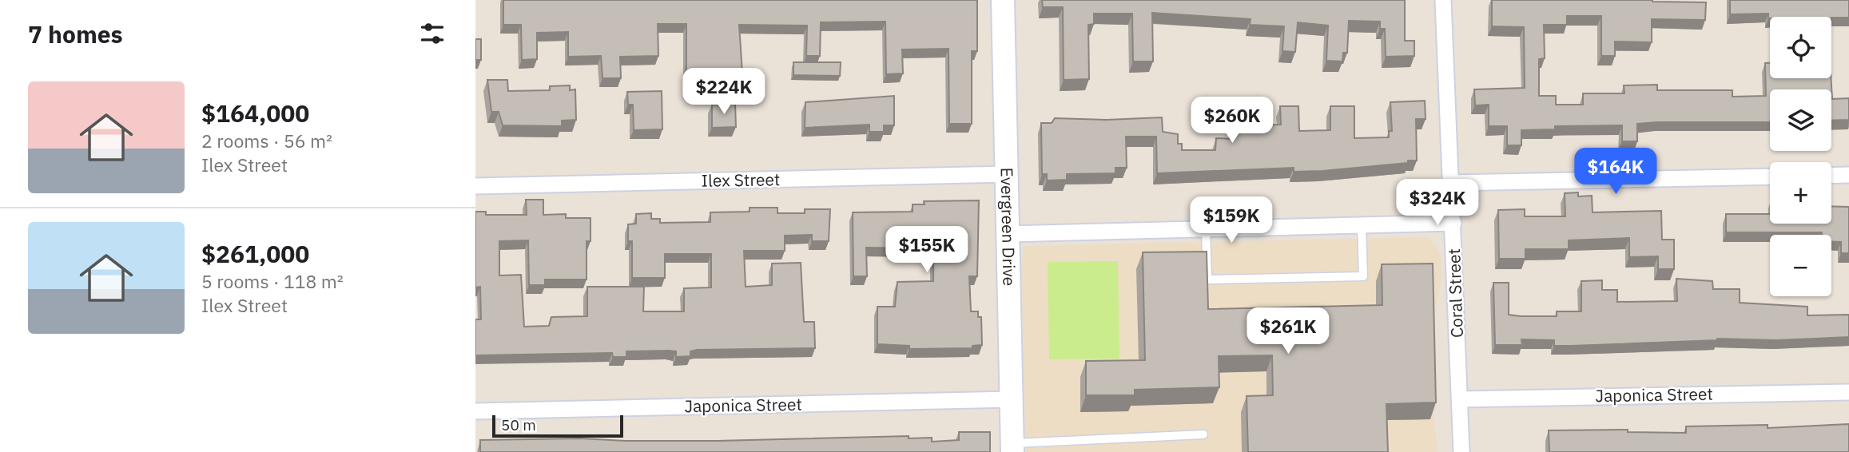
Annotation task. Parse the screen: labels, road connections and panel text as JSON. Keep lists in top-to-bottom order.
{
  "streets": {
    "street": [
      "Ilex Street",
      "Evergreen Drive",
      "Coral Street",
      "Japonica Street"
    ]
  },
  "crossings": [
    ["Ilex Street", "Evergreen Drive"],
    ["Evergreen Drive", "Japonica Street"],
    ["Coral Street", "Japonica Street"]
  ],
  "scale_bar": "50 m",
  "page": {
    "heading": "7 homes",
    "map_buttons": ["+", "−"],
    "list": [
      {
        "name": "$164,000",
        "note": "2 rooms · 56 m² · Ilex Street"
      },
      {
        "name": "$261,000",
        "note": "5 rooms · 118 m² · Ilex Street"
      }
    ],
    "price": [
      "$224K",
      "$260K",
      "$164K",
      "$324K",
      "$159K",
      "$155K",
      "$261K"
    ],
    "scale": "50 m"
  }
}
